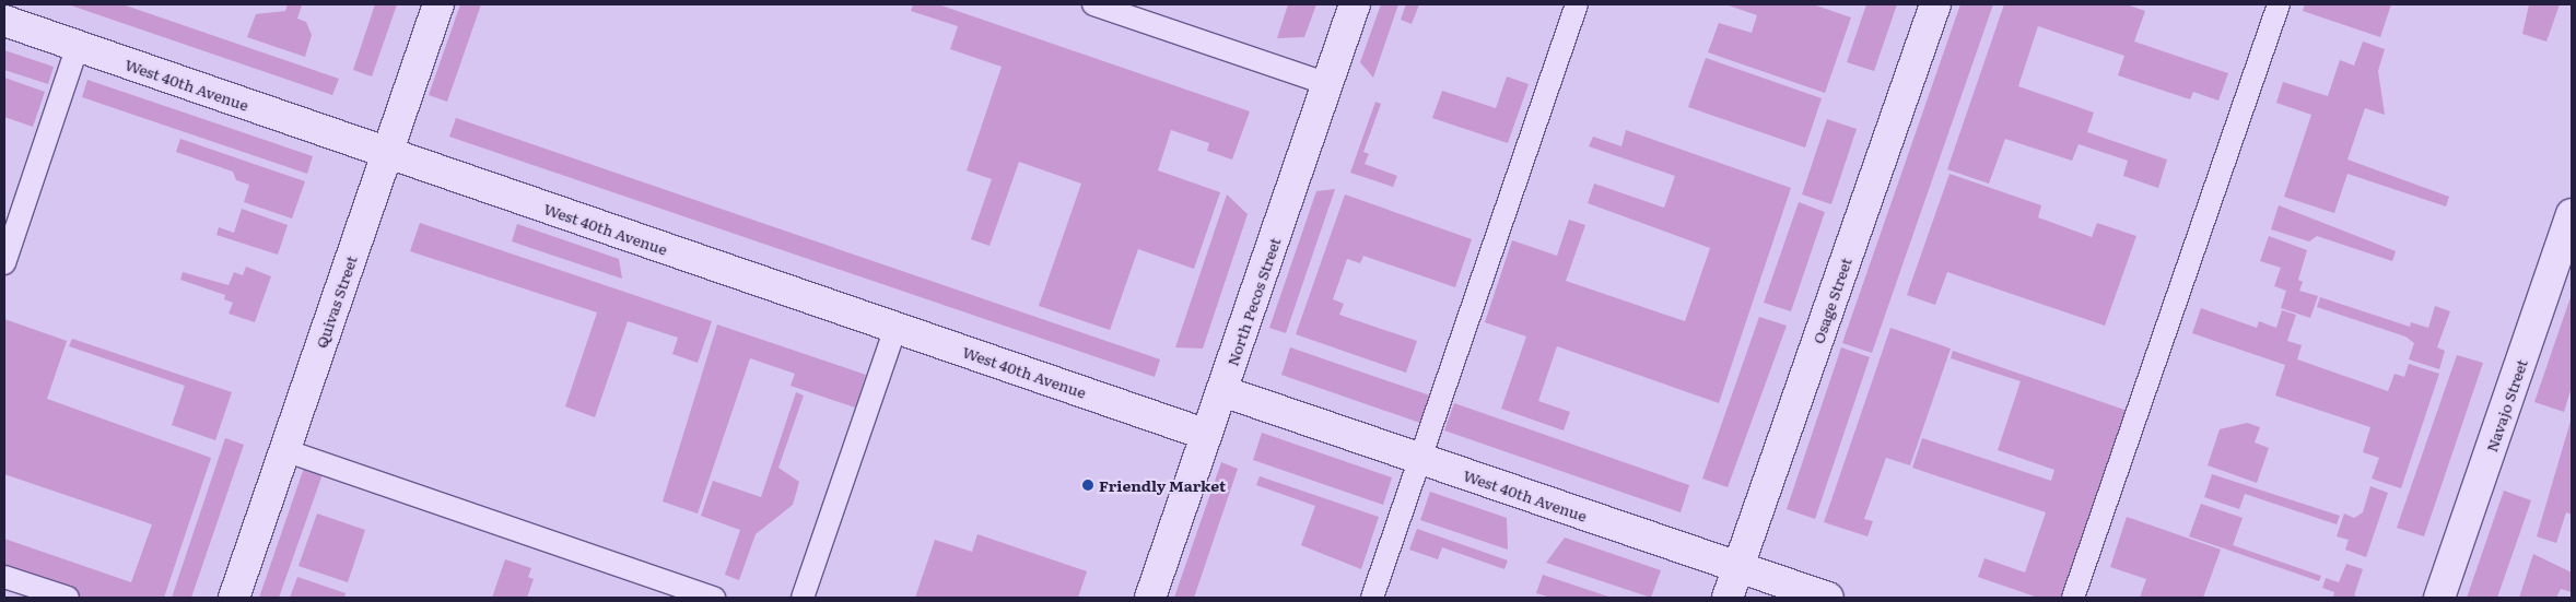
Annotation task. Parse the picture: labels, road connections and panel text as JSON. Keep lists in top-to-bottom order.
{
  "streets": {
    "street": [
      "West 40th Avenue",
      "Osage Street",
      "Quivas Street",
      "North Pecos Street",
      "Navajo Street"
    ]
  },
  "crossings": [
    ["West 40th Avenue", "Osage Street"],
    ["West 40th Avenue", "Quivas Street"],
    ["West 40th Avenue", "North Pecos Street"]
  ],
  "places": ["Friendly Market"]
}
